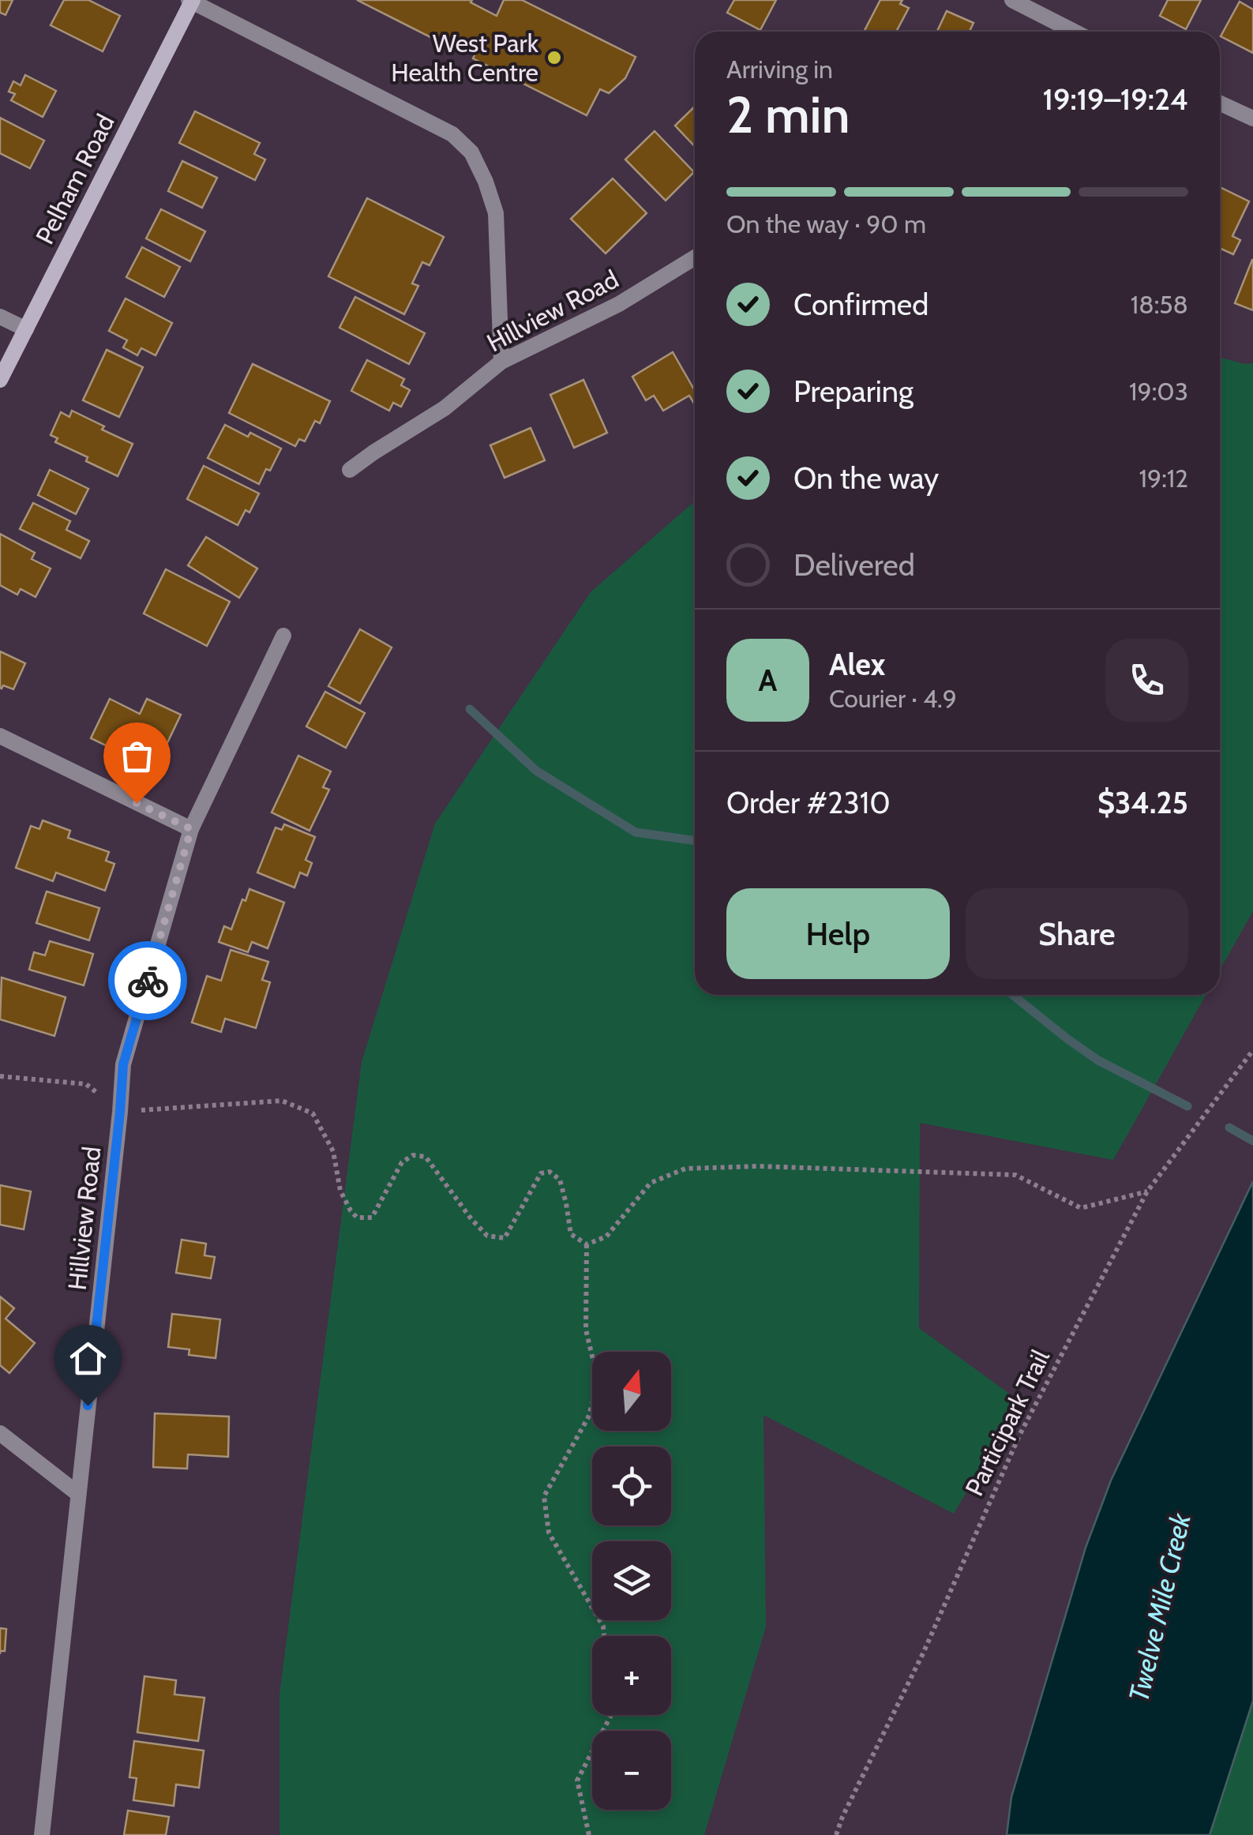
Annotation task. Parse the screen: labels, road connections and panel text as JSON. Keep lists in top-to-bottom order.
{
  "streets": {
    "main road": ["Pelham Road"],
    "street": ["Hillview Road"],
    "path": ["Participark Trail"]
  },
  "water": ["Twelve Mile Creek"],
  "places": ["West Park Health Centre"],
  "north": "top",
  "page": {
    "heading": ["2 min", "Arriving in", "19:19–19:24"],
    "panel": [
      "Alex",
      "Courier · 4.9",
      "Order #2310",
      "$34.25"
    ],
    "bar": "On the way · 90 m",
    "list": [
      ["Confirmed", "18:58"],
      ["Preparing", "19:03"],
      ["On the way", "19:12"],
      "Delivered"
    ],
    "round": "A",
    "buttons": ["Help", "Share"],
    "map_buttons": ["+", "−"]
  }
}
